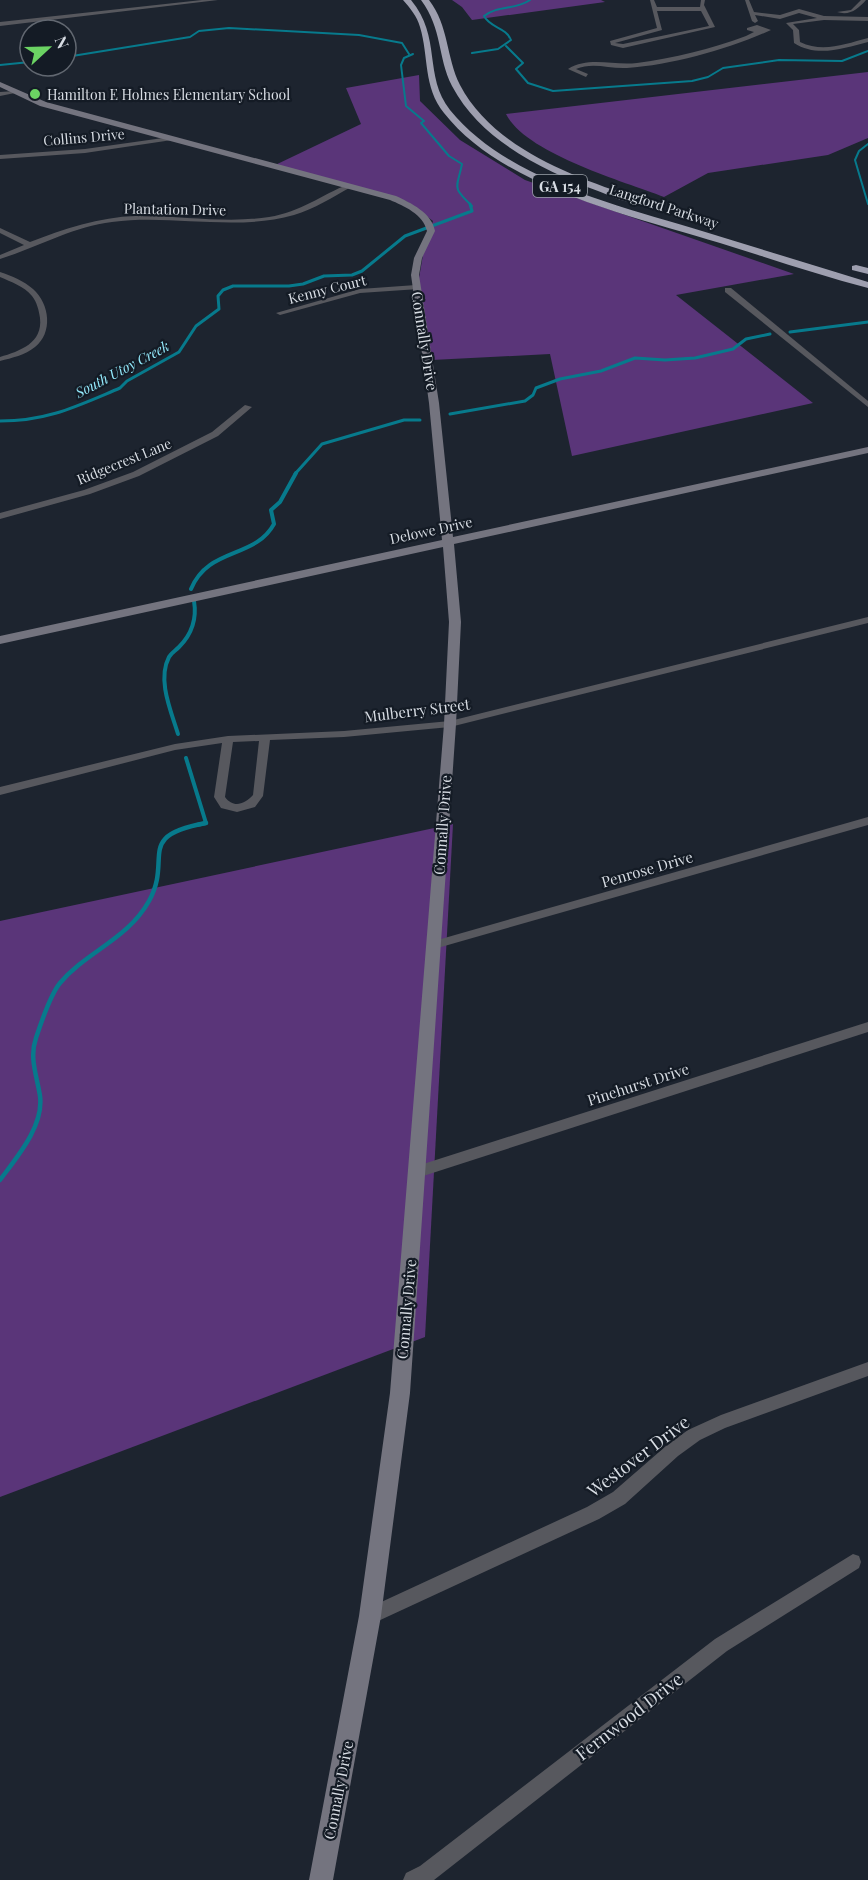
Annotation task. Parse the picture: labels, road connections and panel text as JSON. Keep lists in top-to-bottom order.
{
  "streets": {
    "highway": ["GA 154", "Langford Parkway"],
    "street": [
      "Collins Drive",
      "Plantation Drive",
      "Kenny Court",
      "Connally Drive",
      "Ridgecrest Lane",
      "Delowe Drive",
      "Mulberry Street",
      "Penrose Drive",
      "Pinehurst Drive",
      "Westover Drive",
      "Fernwood Drive"
    ]
  },
  "crossings": [
    ["Collins Drive", "Connally Drive"],
    ["Plantation Drive", "Connally Drive"],
    ["Kenny Court", "Connally Drive"],
    ["Connally Drive", "Delowe Drive"],
    ["Connally Drive", "Mulberry Street"],
    ["Connally Drive", "Penrose Drive"],
    ["Connally Drive", "Pinehurst Drive"],
    ["Connally Drive", "Westover Drive"]
  ],
  "water": ["South Utoy Creek"],
  "places": ["Hamilton E Holmes Elementary School"],
  "north": "right"
}
